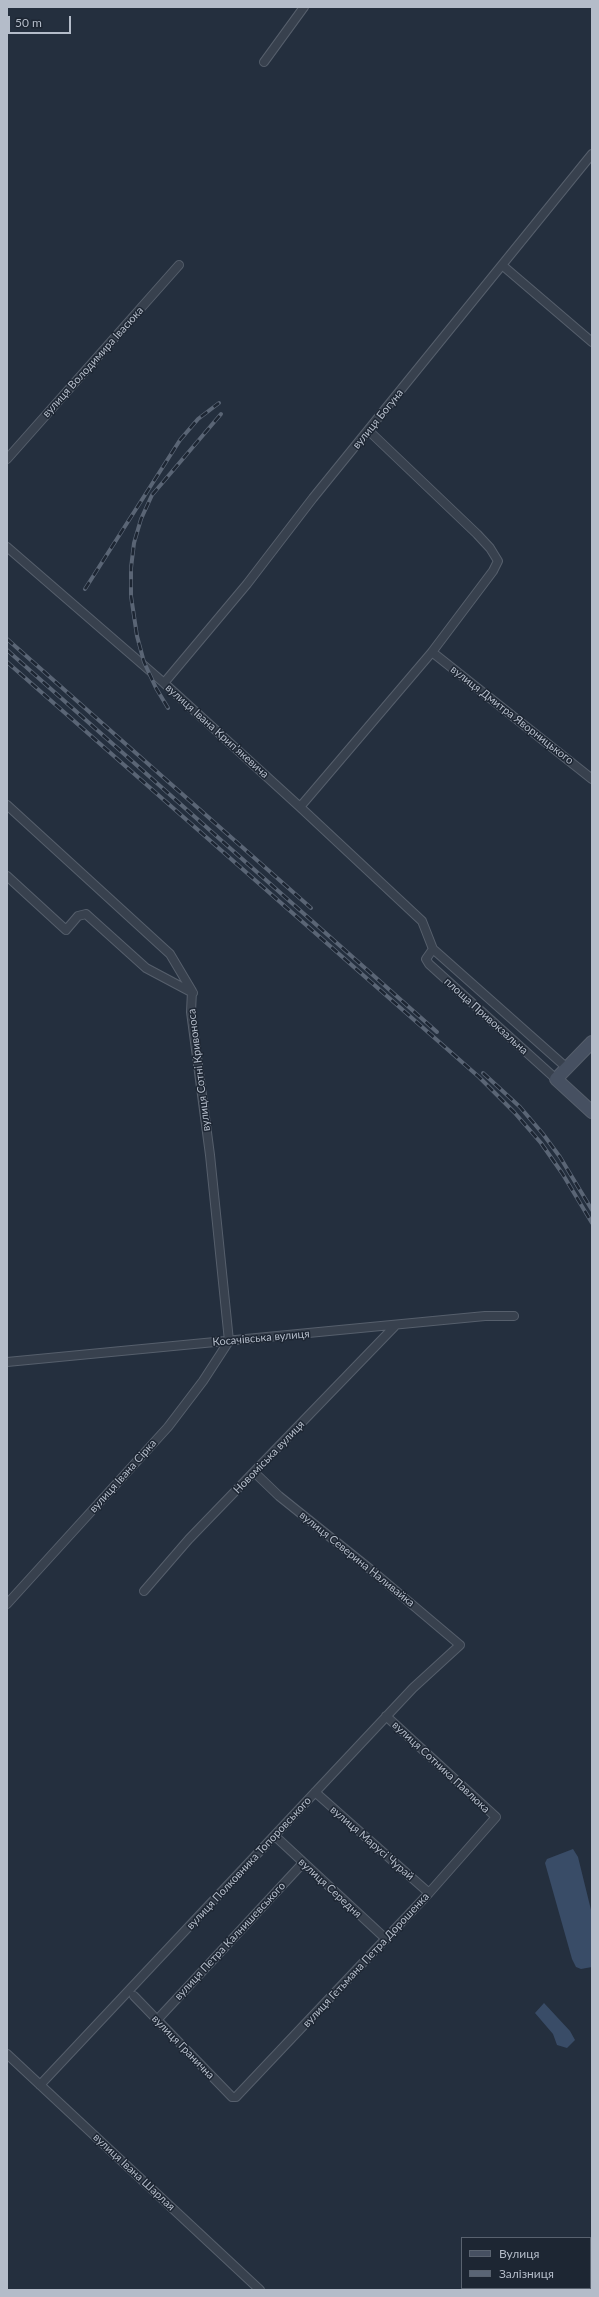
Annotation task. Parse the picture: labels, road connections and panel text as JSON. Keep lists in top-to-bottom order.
{
  "streets": {
    "street": [
      "вулиця Володимира Івасюка",
      "вулиця Богуна",
      "вулиця Дмитра Яворницького",
      "вулиця Івана Крипʼякевича",
      "площа Привокзальна",
      "вулиця Сотні Кривоноса",
      "Косачівська вулиця",
      "Новоміська вулиця",
      "вулиця Івана Сірка",
      "вулиця Северина Наливайка",
      "вулиця Сотника Павлюка",
      "вулиця Марусі Чурай",
      "вулиця Полковника Топоровського",
      "вулиця Середня",
      "вулиця Петра Калнишевського",
      "вулиця Гетьмана Петра Дорошенка",
      "вулиця Гранична",
      "вулиця Івана Шарлая"
    ]
  },
  "crossings": [
    ["вулиця Богуна", "вулиця Івана Крипʼякевича"],
    ["вулиця Івана Крипʼякевича", "площа Привокзальна"],
    ["вулиця Сотні Кривоноса", "Косачівська вулиця"],
    ["вулиця Сотні Кривоноса", "вулиця Івана Сірка"],
    ["Косачівська вулиця", "Новоміська вулиця"],
    ["Косачівська вулиця", "вулиця Івана Сірка"],
    ["Новоміська вулиця", "вулиця Северина Наливайка"],
    ["вулиця Северина Наливайка", "вулиця Полковника Топоровського"],
    ["вулиця Сотника Павлюка", "вулиця Полковника Топоровського"],
    ["вулиця Сотника Павлюка", "вулиця Гетьмана Петра Дорошенка"],
    ["вулиця Марусі Чурай", "вулиця Полковника Топоровського"],
    ["вулиця Марусі Чурай", "вулиця Гетьмана Петра Дорошенка"],
    ["вулиця Полковника Топоровського", "вулиця Середня"],
    ["вулиця Полковника Топоровського", "вулиця Івана Шарлая"],
    ["вулиця Середня", "вулиця Петра Калнишевського"],
    ["вулиця Середня", "вулиця Гетьмана Петра Дорошенка"],
    ["вулиця Петра Калнишевського", "вулиця Гранична"],
    ["вулиця Гетьмана Петра Дорошенка", "вулиця Гранична"]
  ],
  "legend": ["Вулиця", "Залізниця"],
  "scale_bar": "50 m"
}
